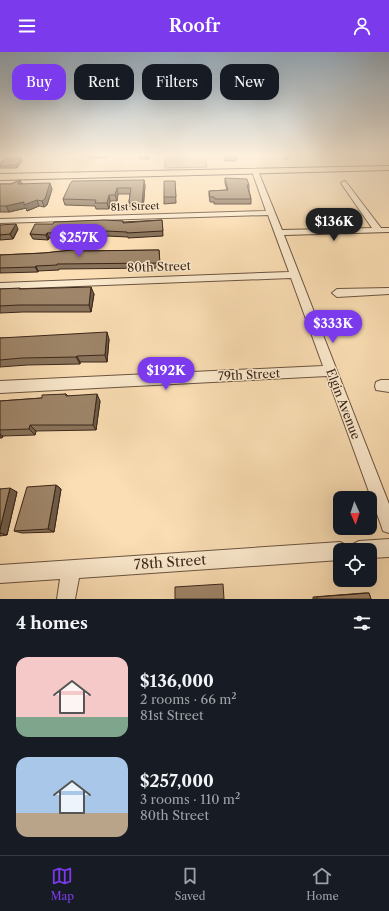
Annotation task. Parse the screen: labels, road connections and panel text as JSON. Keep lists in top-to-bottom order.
{
  "streets": {
    "street": [
      "81st Street",
      "80th Street",
      "79th Street",
      "Elgin Avenue",
      "78th Street"
    ]
  },
  "crossings": [
    ["81st Street", "Elgin Avenue"],
    ["80th Street", "Elgin Avenue"],
    ["79th Street", "Elgin Avenue"]
  ],
  "north": "bottom",
  "page": {
    "header": "Roofr",
    "chip": [
      "Buy",
      "Rent",
      "Filters",
      "New"
    ],
    "price": [
      "$136K",
      "$257K",
      "$333K",
      "$192K"
    ],
    "heading": "4 homes",
    "list": [
      {
        "name": "$136,000",
        "note": "2 rooms · 66 m² · 81st Street"
      },
      {
        "name": "$257,000",
        "note": "3 rooms · 110 m² · 80th Street"
      }
    ],
    "tabs": ["Map", "Saved", "Home"]
  }
}
